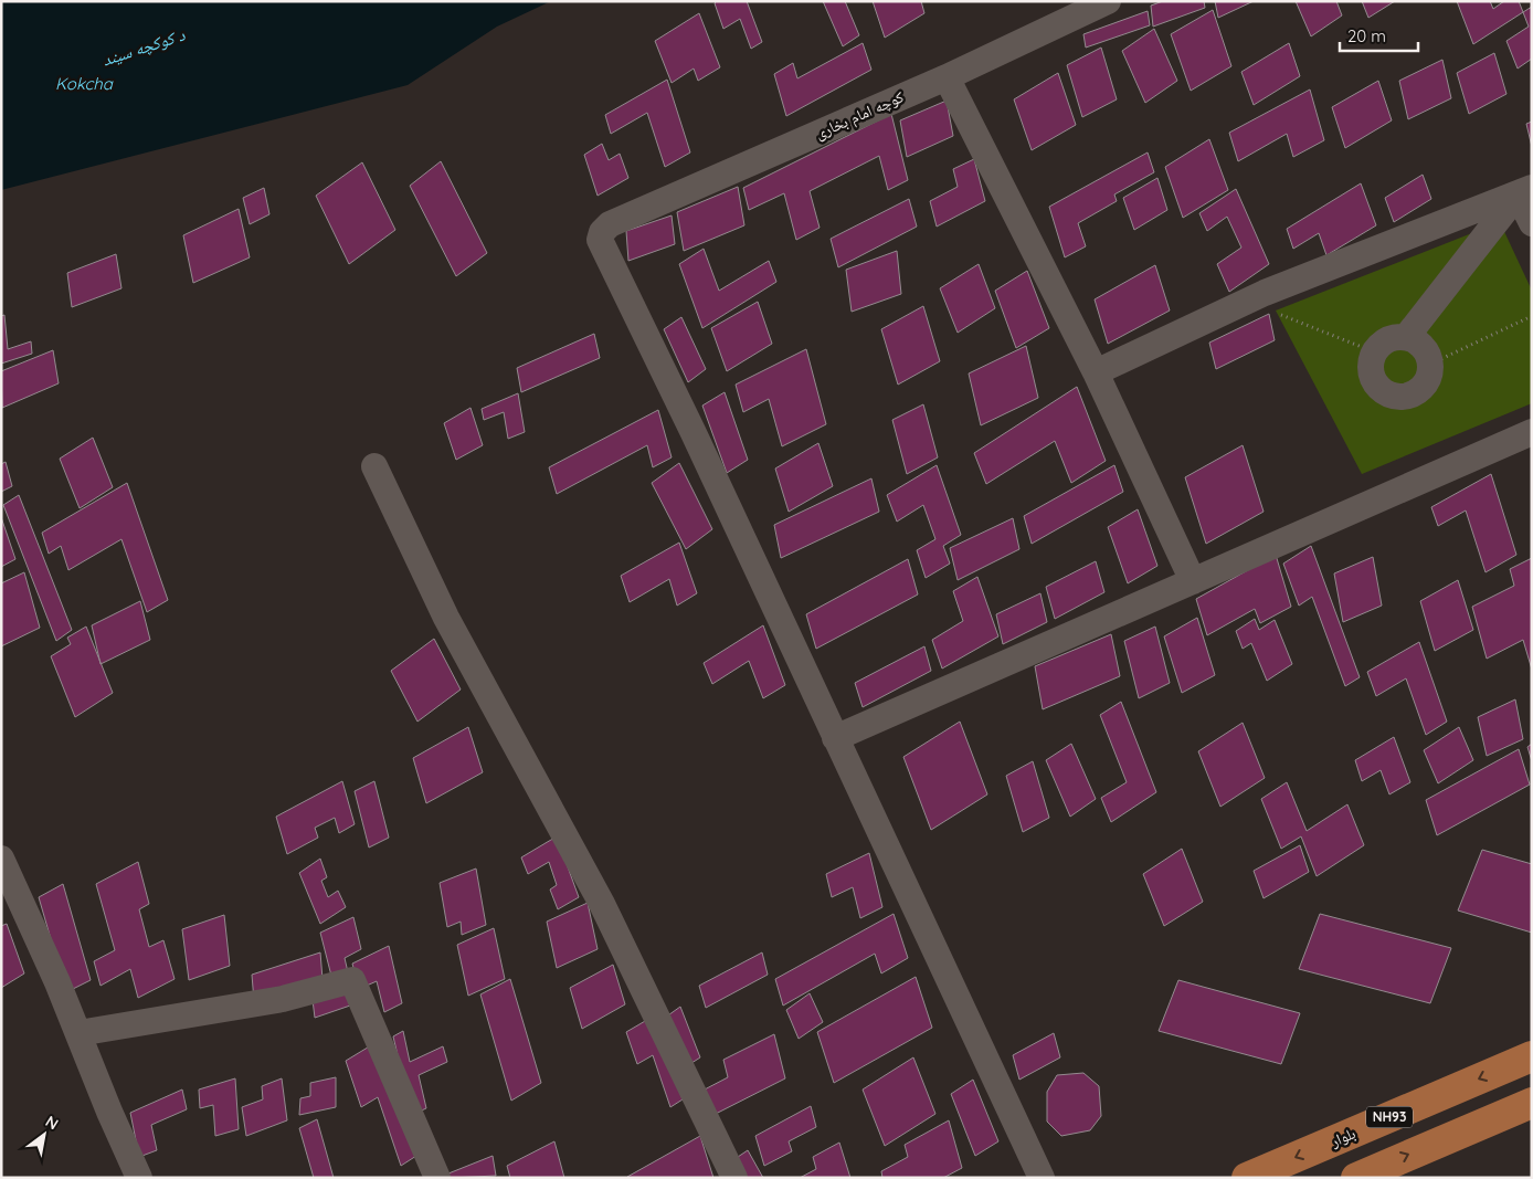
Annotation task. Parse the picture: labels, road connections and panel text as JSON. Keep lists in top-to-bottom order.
{
  "streets": {
    "main road": ["NH93", "بلوار"],
    "street": ["کوچه امام بخاری"]
  },
  "water": ["د کوکچه سیند", "Kokcha"],
  "scale_bar": "20 m",
  "north": "top right"
}
